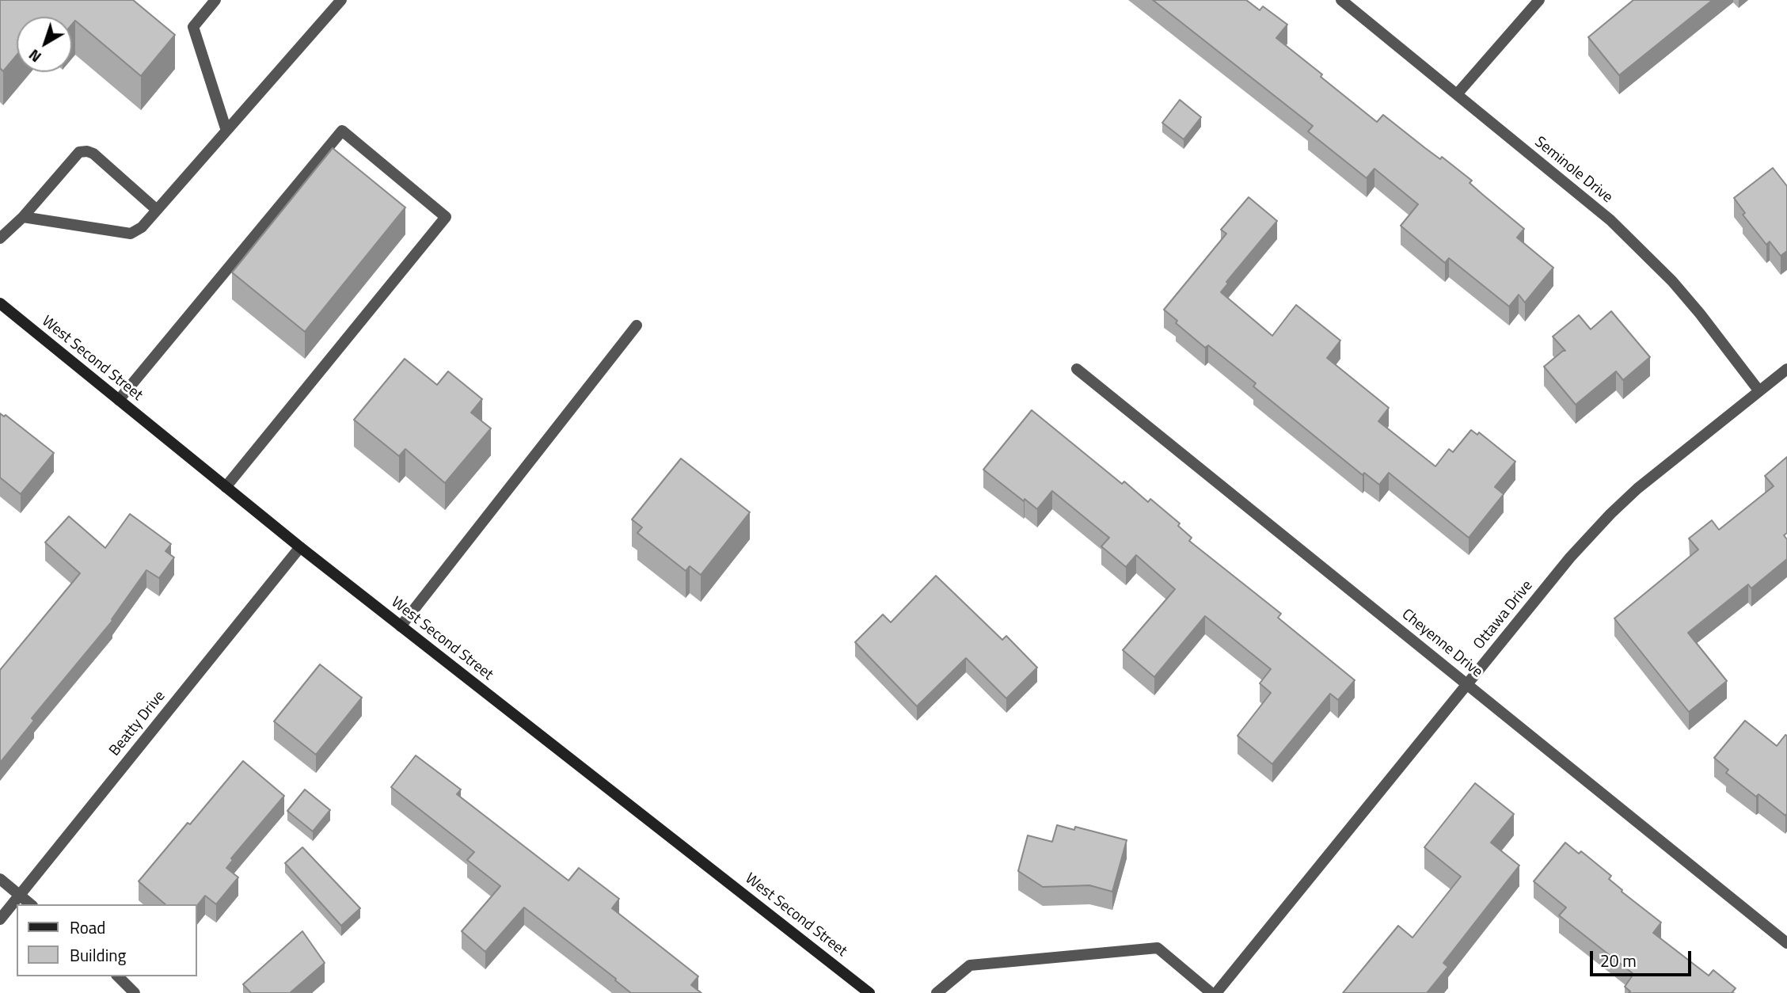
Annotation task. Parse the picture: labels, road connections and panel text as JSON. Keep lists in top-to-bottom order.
{
  "streets": {
    "main road": ["West Second Street"],
    "street": [
      "Seminole Drive",
      "Ottawa Drive",
      "Cheyenne Drive",
      "Beatty Drive"
    ]
  },
  "crossings": [
    ["Seminole Drive", "Ottawa Drive"],
    ["West Second Street", "Beatty Drive"],
    ["Ottawa Drive", "Cheyenne Drive"]
  ],
  "legend": ["Road", "Building"],
  "scale_bar": "20 m",
  "north": "bottom left"
}
